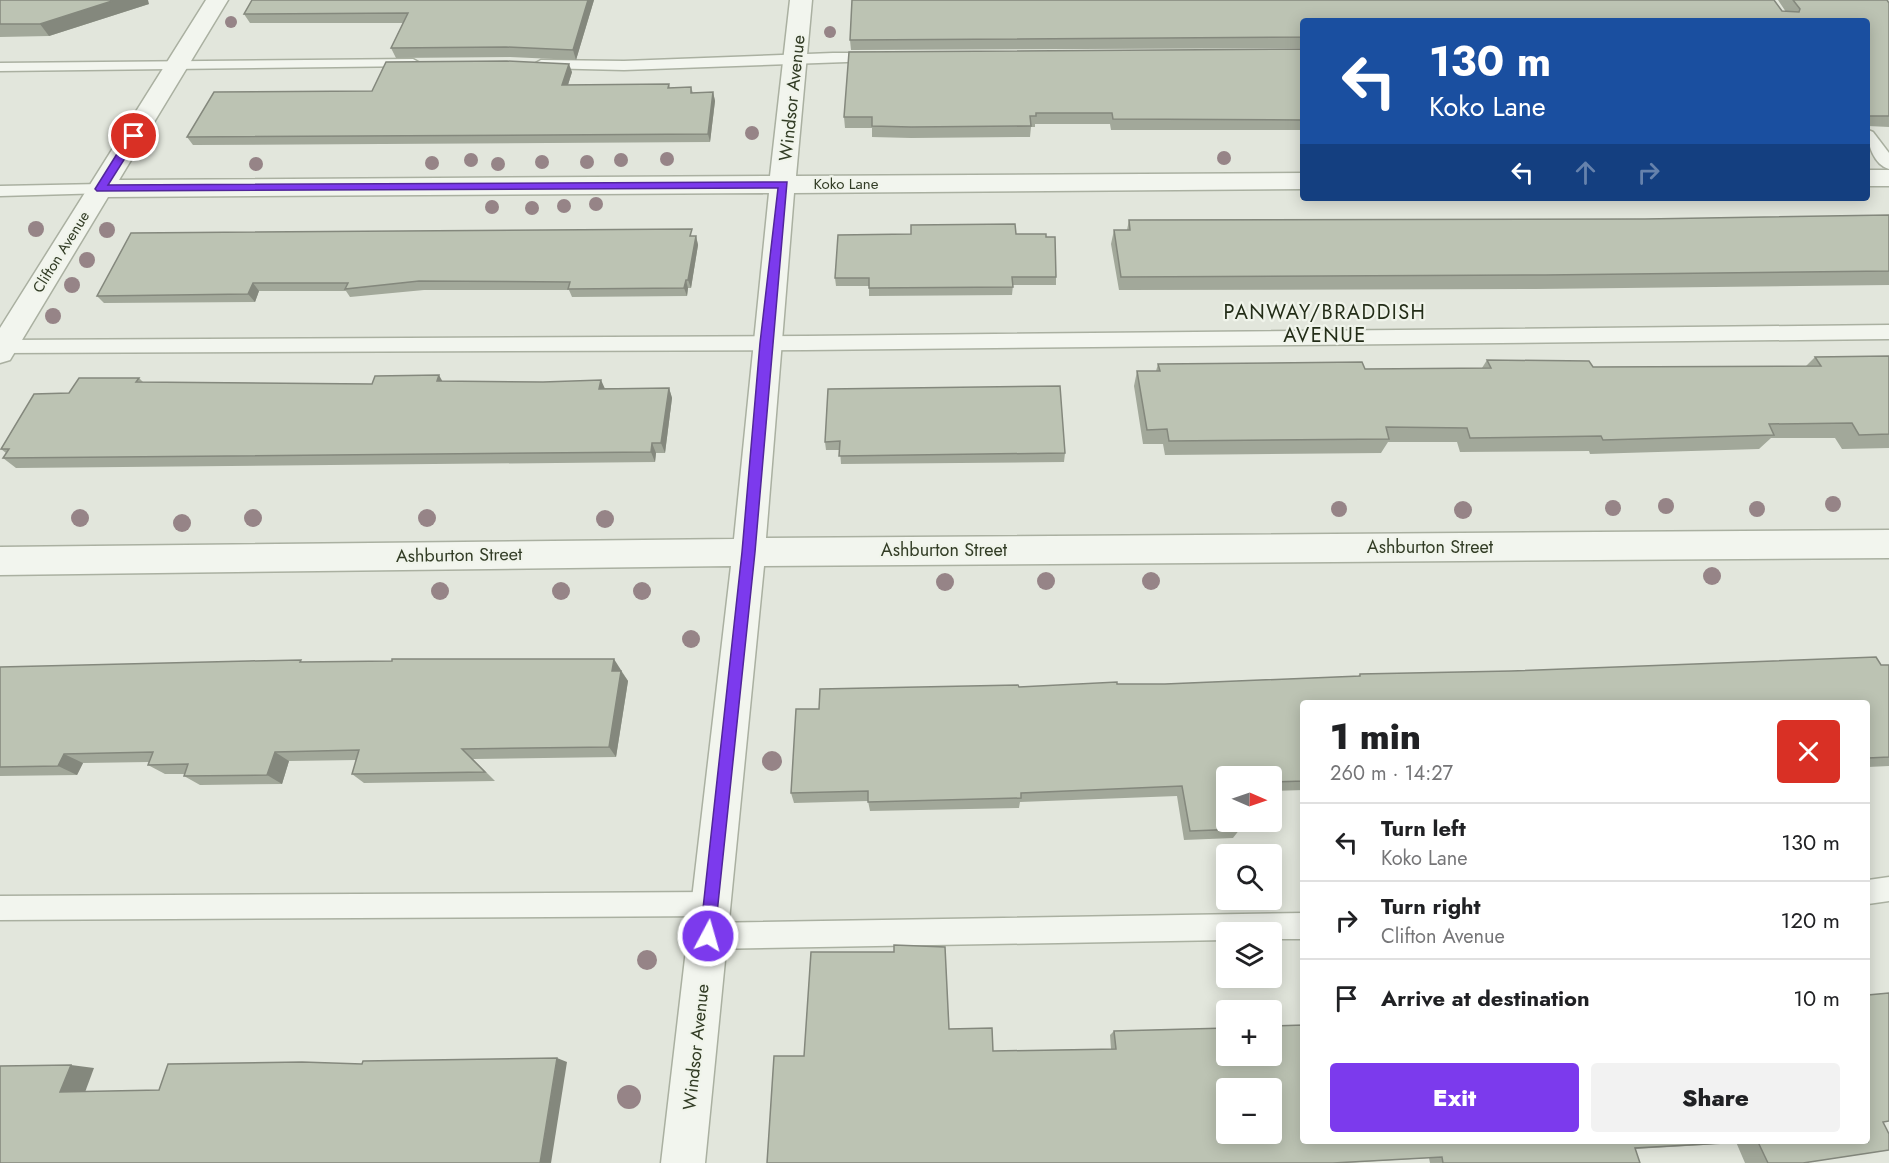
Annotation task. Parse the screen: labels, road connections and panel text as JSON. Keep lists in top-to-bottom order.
{
  "streets": {
    "street": [
      "Windsor Avenue",
      "Koko Lane",
      "Clifton Avenue",
      "Ashburton Street"
    ]
  },
  "crossings": [
    ["Windsor Avenue", "Koko Lane"],
    ["Windsor Avenue", "Ashburton Street"],
    ["Koko Lane", "Clifton Avenue"]
  ],
  "districts": ["PANWAY/BRADDISH AVENUE"],
  "north": "right",
  "page": {
    "turn": ["130 m", "Koko Lane"],
    "heading": ["1 min", "260 m · 14:27"],
    "map_buttons": ["+", "−"],
    "list": [
      {
        "name": "Turn left",
        "note": "Koko Lane",
        "value": "130 m"
      },
      {
        "name": "Turn right",
        "note": "Clifton Avenue",
        "value": "120 m"
      },
      {
        "name": "Arrive at destination",
        "value": "10 m"
      }
    ],
    "buttons": ["Exit", "Share"]
  }
}
